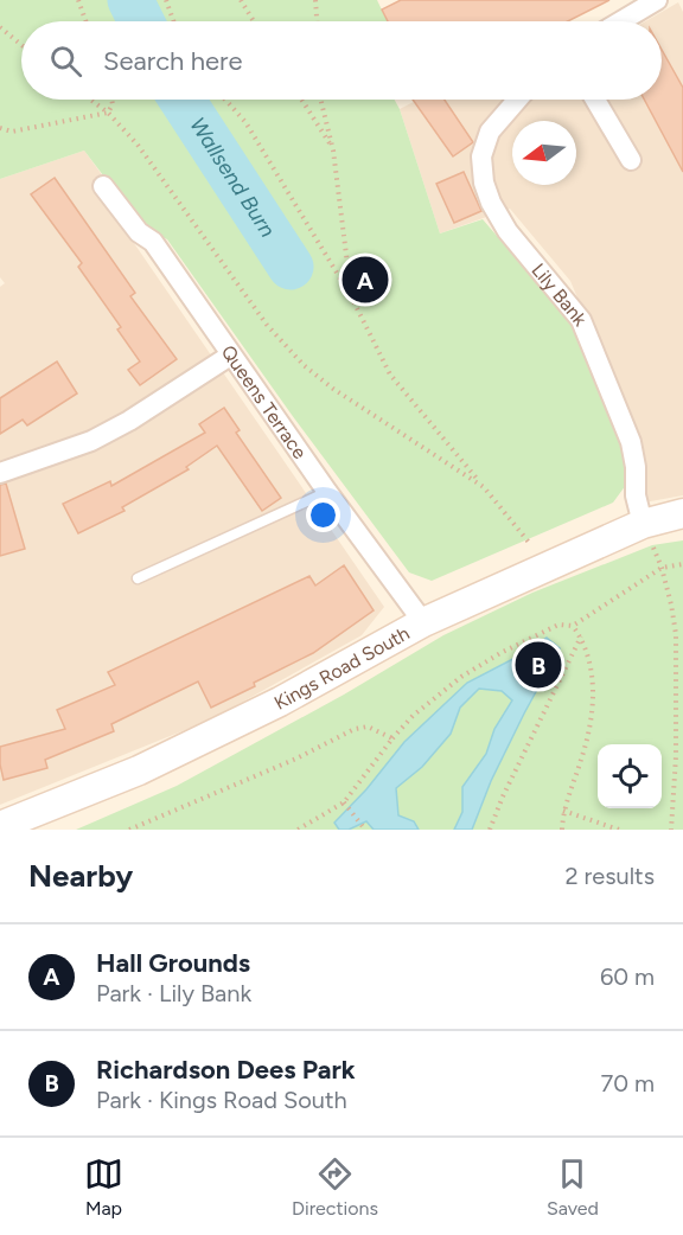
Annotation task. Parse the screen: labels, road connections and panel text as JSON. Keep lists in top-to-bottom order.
{
  "streets": {
    "street": ["Lily Bank", "Queens Terrace", "Kings Road South"]
  },
  "crossings": [
    ["Lily Bank", "Kings Road South"],
    ["Queens Terrace", "Kings Road South"]
  ],
  "water": ["Wallsend Burn"],
  "north": "left",
  "page": {
    "search": "Search here",
    "pins": ["A", "B"],
    "heading": ["Nearby", "2 results"],
    "list": [
      {
        "mark": "A",
        "name": "Hall Grounds",
        "note": "Park · Lily Bank",
        "value": "60 m"
      },
      {
        "mark": "B",
        "name": "Richardson Dees Park",
        "note": "Park · Kings Road South",
        "value": "70 m"
      }
    ],
    "nav": ["Map", "Directions", "Saved"]
  }
}
